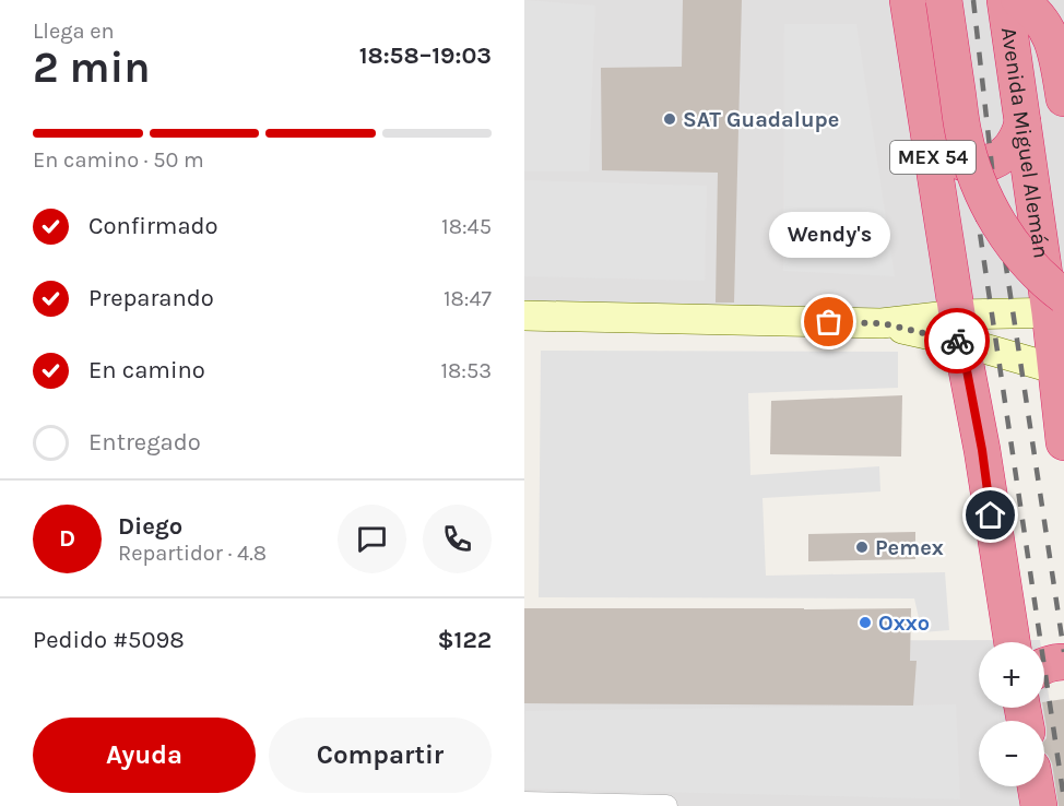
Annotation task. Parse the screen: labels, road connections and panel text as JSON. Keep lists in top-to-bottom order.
{
  "streets": {
    "highway": ["Avenida Miguel Alemán", "MEX 54"]
  },
  "places": [
    "SAT Guadalupe",
    "Wendy's",
    "Pemex",
    "Oxxo"
  ],
  "page": {
    "heading": ["2 min", "Llega en", "18:58–19:03"],
    "panel": [
      "Diego",
      "Repartidor · 4.8",
      "Pedido #5098",
      "$122"
    ],
    "bar": "En camino · 50 m",
    "list": [
      ["Confirmado", "18:45"],
      ["Preparando", "18:47"],
      ["En camino", "18:53"],
      "Entregado"
    ],
    "bubble": "Wendy's",
    "round": "D",
    "map_buttons": ["+", "−"],
    "buttons": ["Ayuda", "Compartir"]
  }
}
